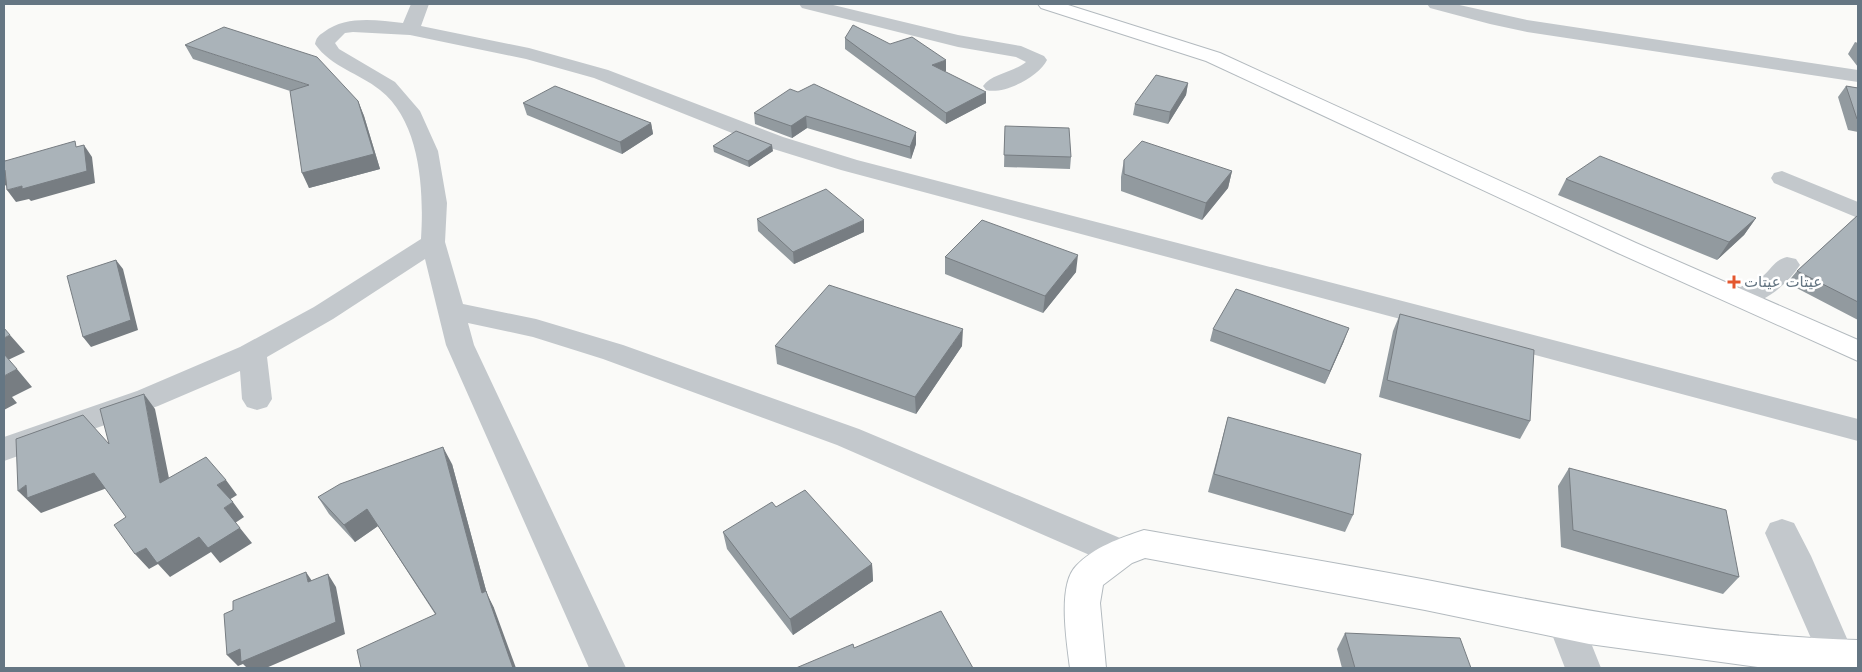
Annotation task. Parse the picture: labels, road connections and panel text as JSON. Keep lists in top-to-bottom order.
{
  "places": {
    "health": ["عيتات عيتات"]
  }
}
